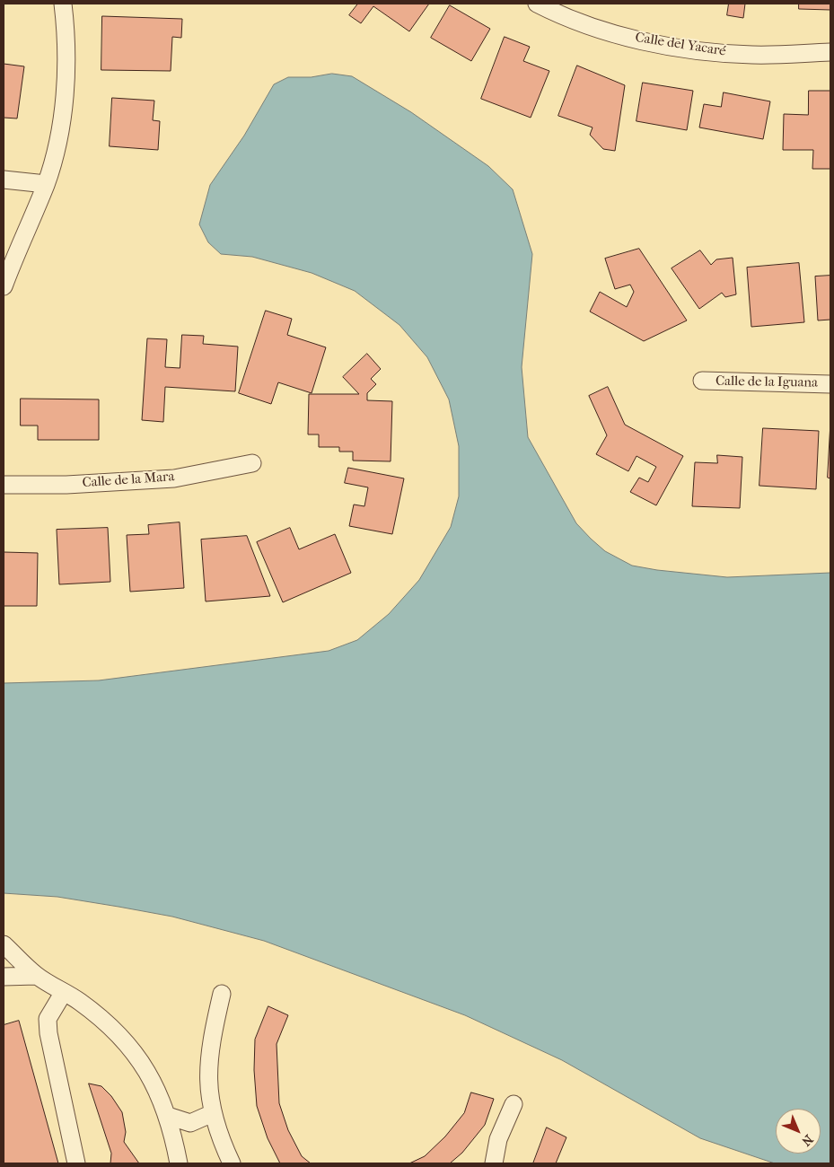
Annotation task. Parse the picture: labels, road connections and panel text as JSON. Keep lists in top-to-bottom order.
{
  "streets": {
    "street": ["Calle del Yacaré", "Calle de la Iguana", "Calle de la Mara"]
  },
  "north": "bottom right"
}
